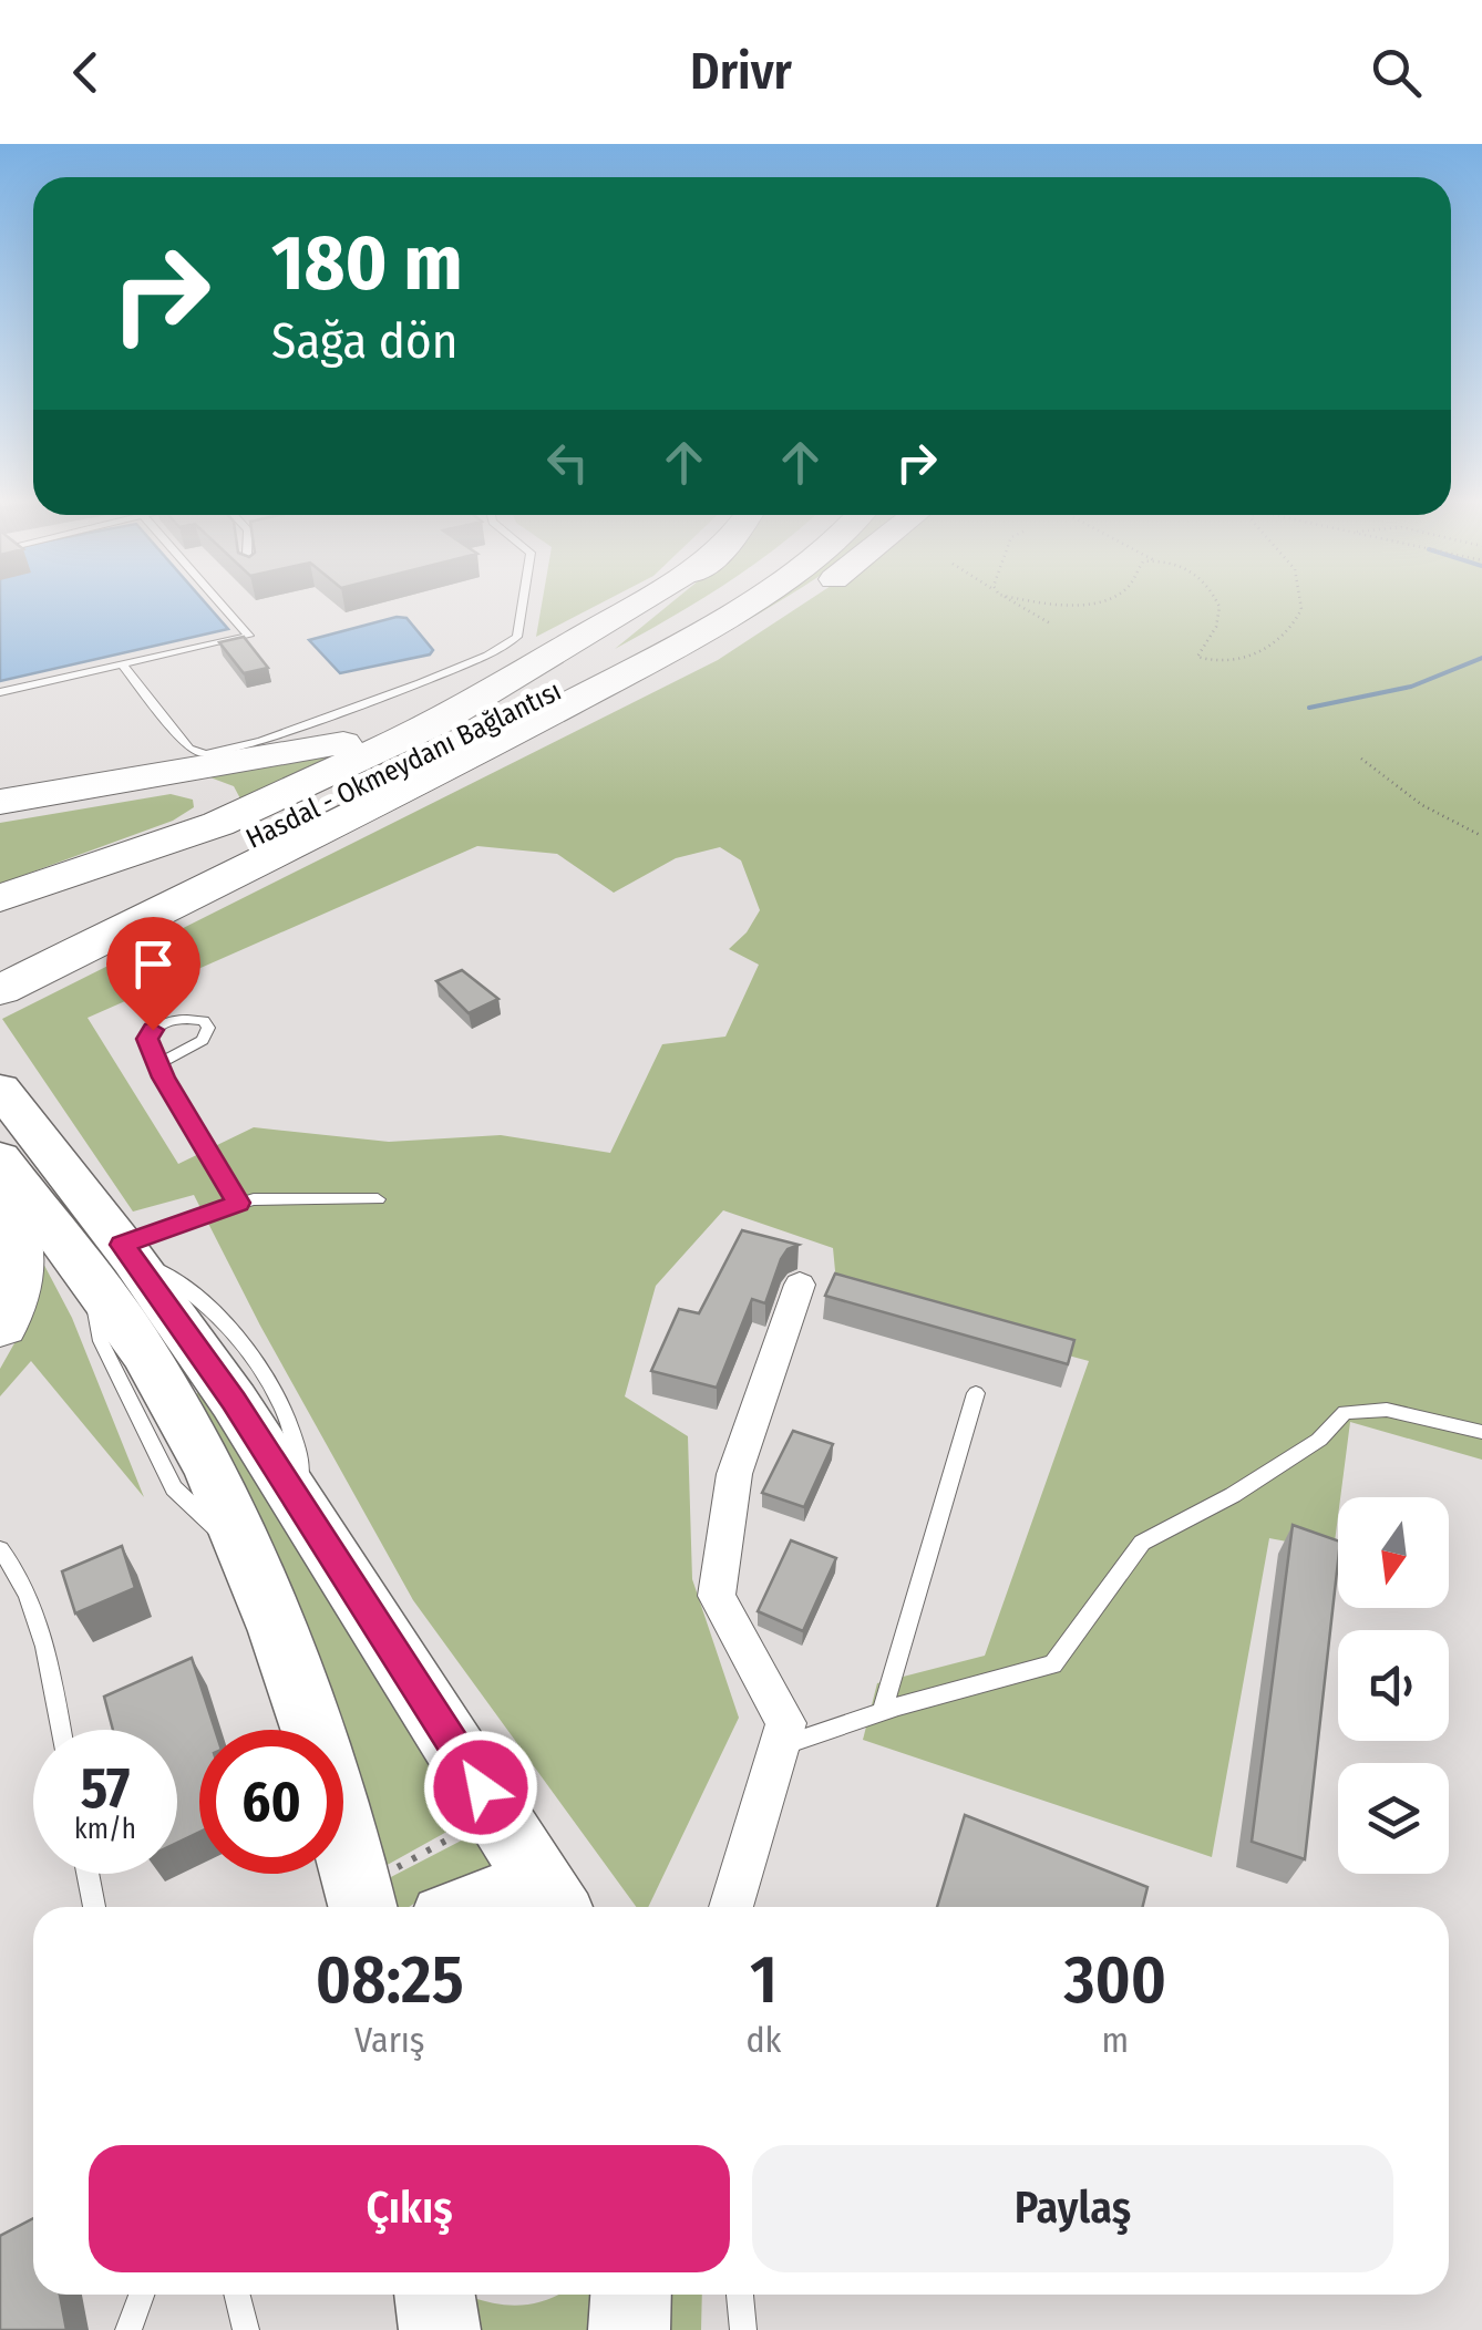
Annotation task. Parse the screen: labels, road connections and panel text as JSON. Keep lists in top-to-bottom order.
{
  "streets": {
    "highway": ["Hasdal - Okmeydanı Bağlantısı"]
  },
  "north": "bottom",
  "page": {
    "header": "Drivr",
    "turn": ["180 m", "Sağa dön"],
    "speed": "57 km/h",
    "limit": "60",
    "eta": [
      "08:25",
      "Varış",
      "1",
      "dk",
      "300",
      "m"
    ],
    "buttons": ["Çıkış", "Paylaş"]
  }
}
